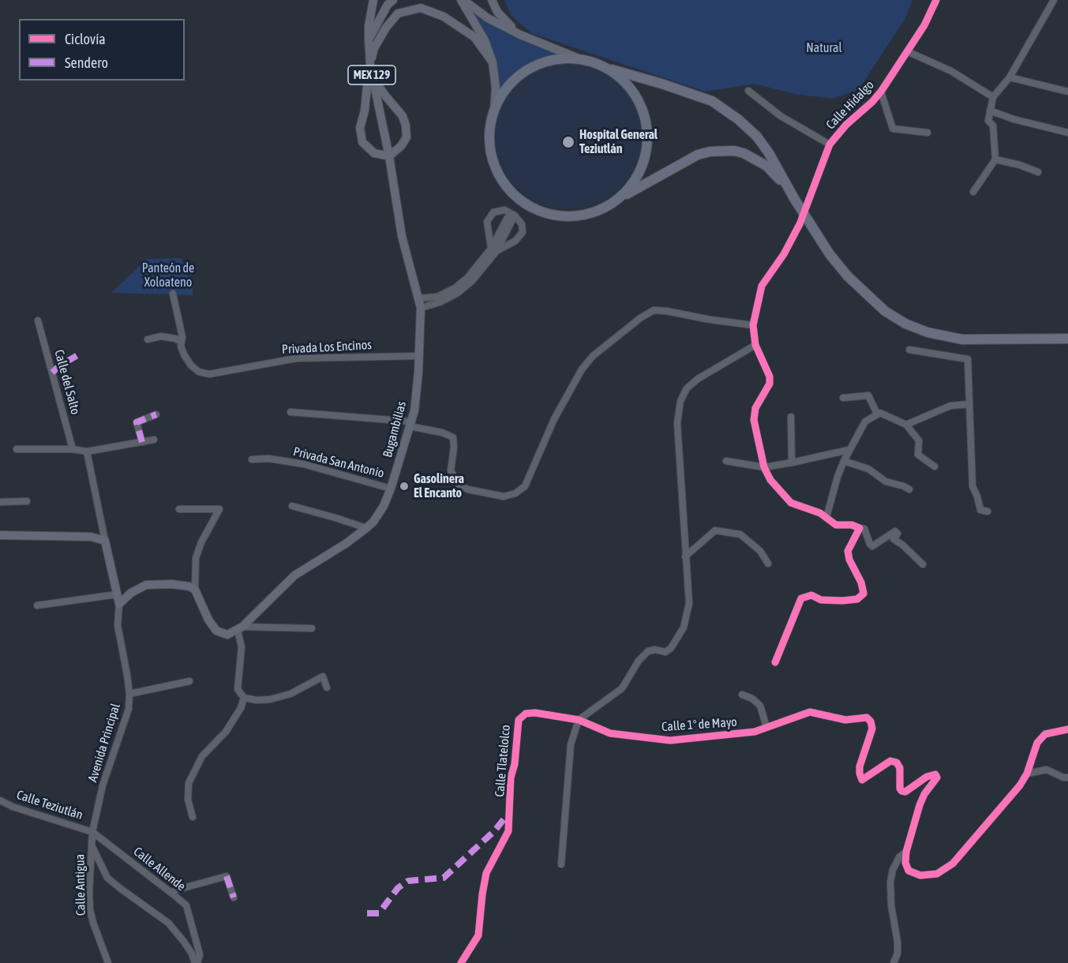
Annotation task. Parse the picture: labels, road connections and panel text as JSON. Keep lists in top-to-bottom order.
{
  "streets": {
    "main road": ["MEX 129", "Bugambilias"],
    "street": [
      "Calle Hidalgo",
      "Privada Los Encinos",
      "Calle del Salto",
      "Privada San Antonio",
      "Calle 1° de Mayo",
      "Avenida Principal",
      "Calle Tlatelolco",
      "Calle Teziutlán",
      "Calle Allende",
      "Calle Antigua"
    ]
  },
  "crossings": [
    ["MEX 129", "Bugambilias"],
    ["Privada Los Encinos", "Bugambilias"],
    ["Bugambilias", "Privada San Antonio"],
    ["Calle 1° de Mayo", "Calle Tlatelolco"],
    ["Avenida Principal", "Calle Teziutlán"],
    ["Avenida Principal", "Calle Allende"],
    ["Avenida Principal", "Calle Antigua"],
    ["Calle Teziutlán", "Calle Allende"],
    ["Calle Teziutlán", "Calle Antigua"],
    ["Calle Allende", "Calle Antigua"]
  ],
  "parks": ["Natural", "Panteón de Xoloateno"],
  "places": ["Hospital General Teziutlán", "Gasolinera El Encanto"],
  "legend": ["Ciclovía", "Sendero"]
}
